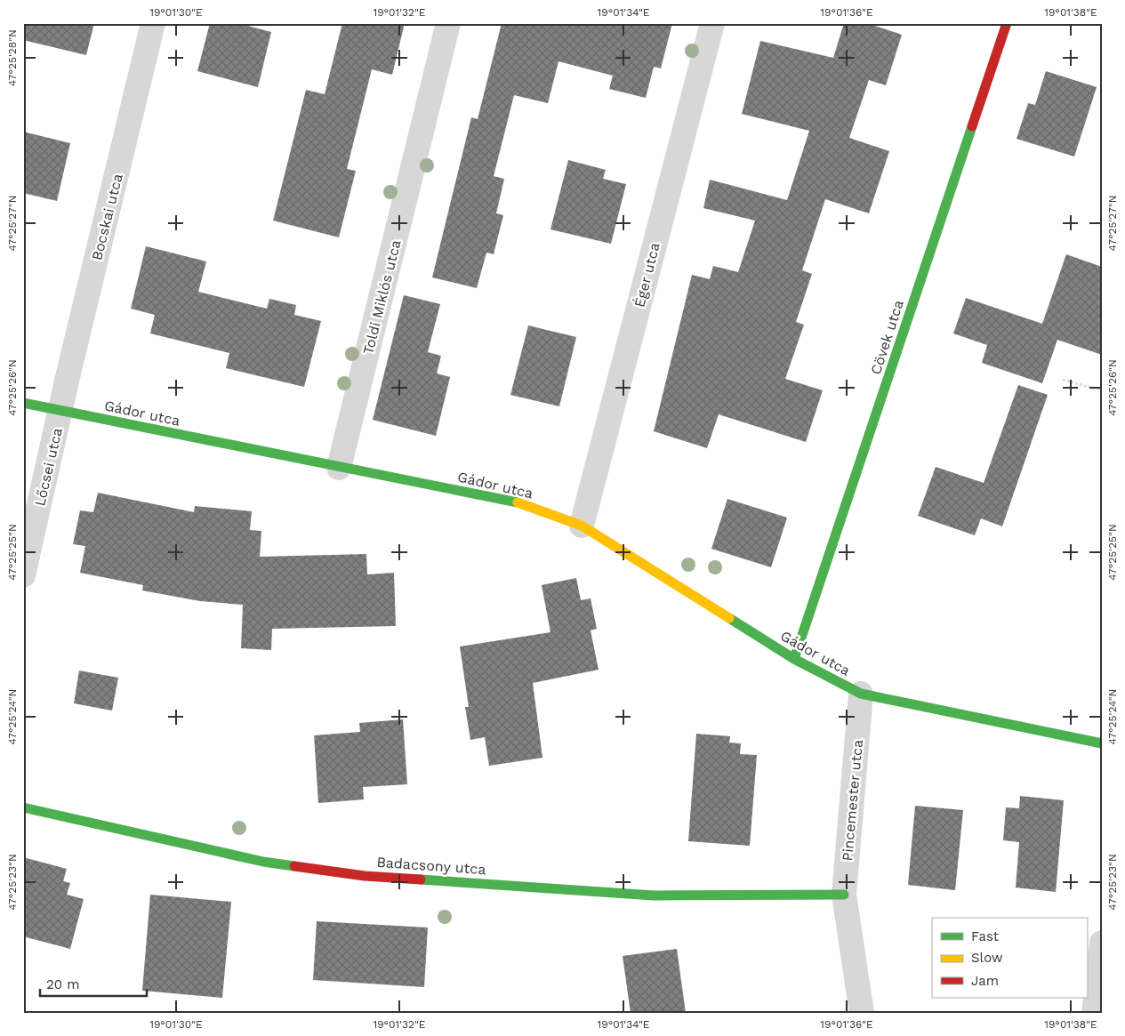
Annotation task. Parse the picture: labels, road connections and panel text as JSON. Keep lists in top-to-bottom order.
{
  "streets": {
    "street": [
      "Bocskai utca",
      "Éger utca",
      "Toldi Miklós utca",
      "Cövek utca",
      "Gádor utca",
      "Lőcsei utca",
      "Pincemester utca",
      "Badacsony utca"
    ]
  },
  "crossings": [
    ["Bocskai utca", "Gádor utca"],
    ["Bocskai utca", "Lőcsei utca"],
    ["Éger utca", "Gádor utca"],
    ["Toldi Miklós utca", "Gádor utca"],
    ["Cövek utca", "Gádor utca"],
    ["Gádor utca", "Lőcsei utca"],
    ["Gádor utca", "Pincemester utca"],
    ["Pincemester utca", "Badacsony utca"]
  ],
  "legend": ["Fast", "Slow", "Jam"],
  "scale_bar": "20 m",
  "coordinates": [
    "19°01'30\"E",
    "19°01'32\"E",
    "19°01'34\"E",
    "19°01'36\"E",
    "19°01'38\"E",
    "47°25'28\"N",
    "47°25'27\"N",
    "47°25'26\"N",
    "47°25'25\"N",
    "47°25'24\"N",
    "47°25'23\"N"
  ]
}
